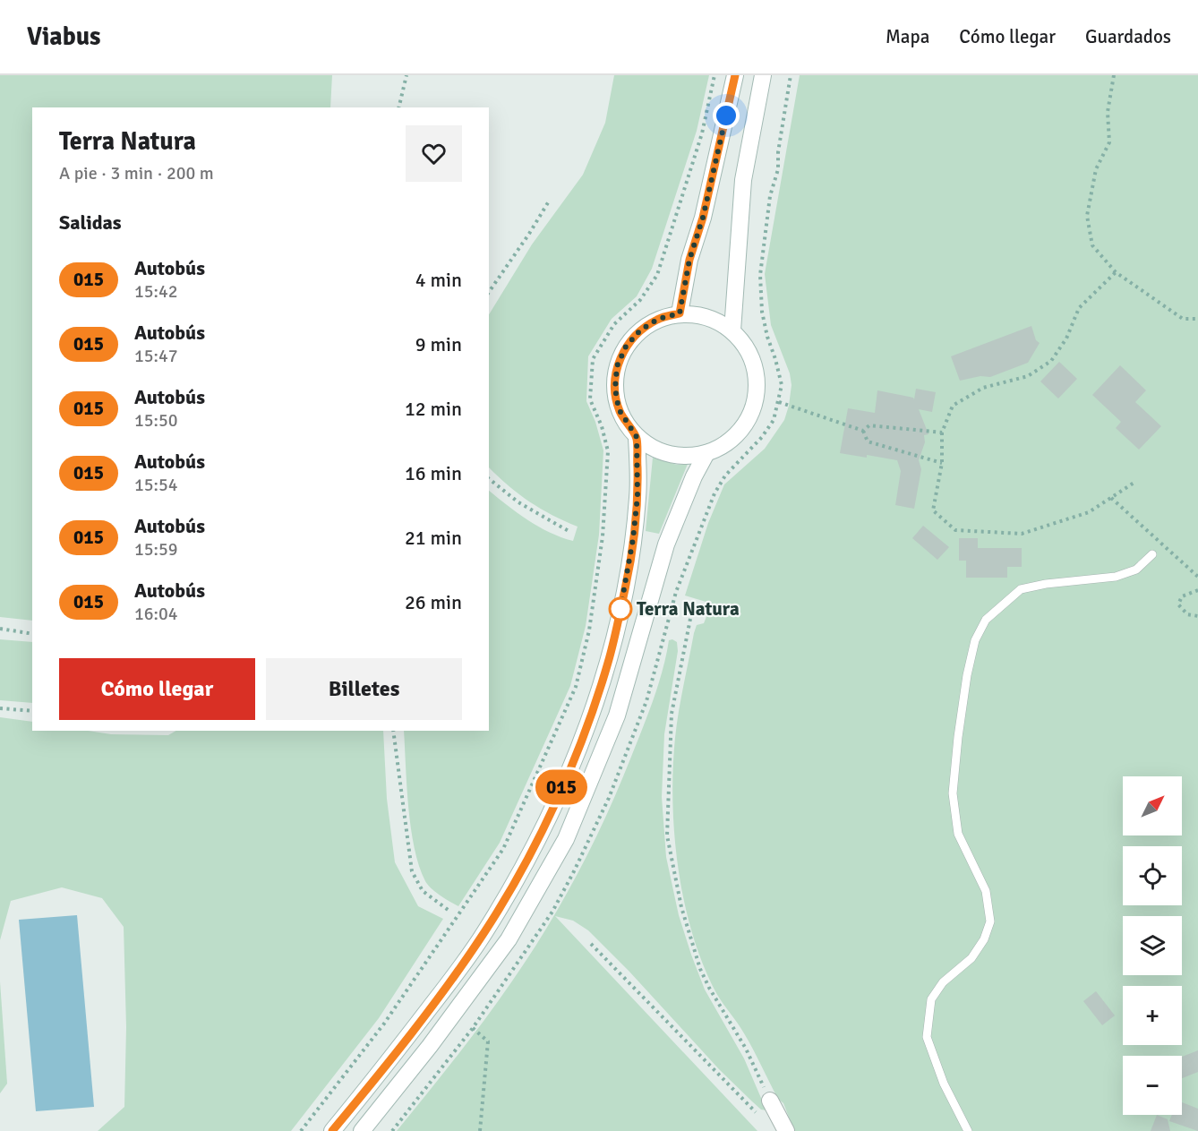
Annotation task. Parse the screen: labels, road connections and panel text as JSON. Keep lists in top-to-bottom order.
{
  "places": ["Terra Natura"],
  "lines": ["bus line 015"],
  "north": "top right",
  "page": {
    "header": "Viabus",
    "nav": ["Mapa", "Cómo llegar", "Guardados"],
    "on_map": "015",
    "heading": [
      ["Terra Natura", "A pie · 3 min · 200 m"],
      "Salidas"
    ],
    "list": [
      {
        "mark": "015",
        "name": "Autobús",
        "note": "15:42",
        "value": "4 min"
      },
      {
        "mark": "015",
        "name": "Autobús",
        "note": "15:47",
        "value": "9 min"
      },
      {
        "mark": "015",
        "name": "Autobús",
        "note": "15:50",
        "value": "12 min"
      },
      {
        "mark": "015",
        "name": "Autobús",
        "note": "15:54",
        "value": "16 min"
      },
      {
        "mark": "015",
        "name": "Autobús",
        "note": "15:59",
        "value": "21 min"
      },
      {
        "mark": "015",
        "name": "Autobús",
        "note": "16:04",
        "value": "26 min"
      }
    ],
    "buttons": ["Cómo llegar", "Billetes"],
    "map_buttons": ["+", "−"]
  }
}
